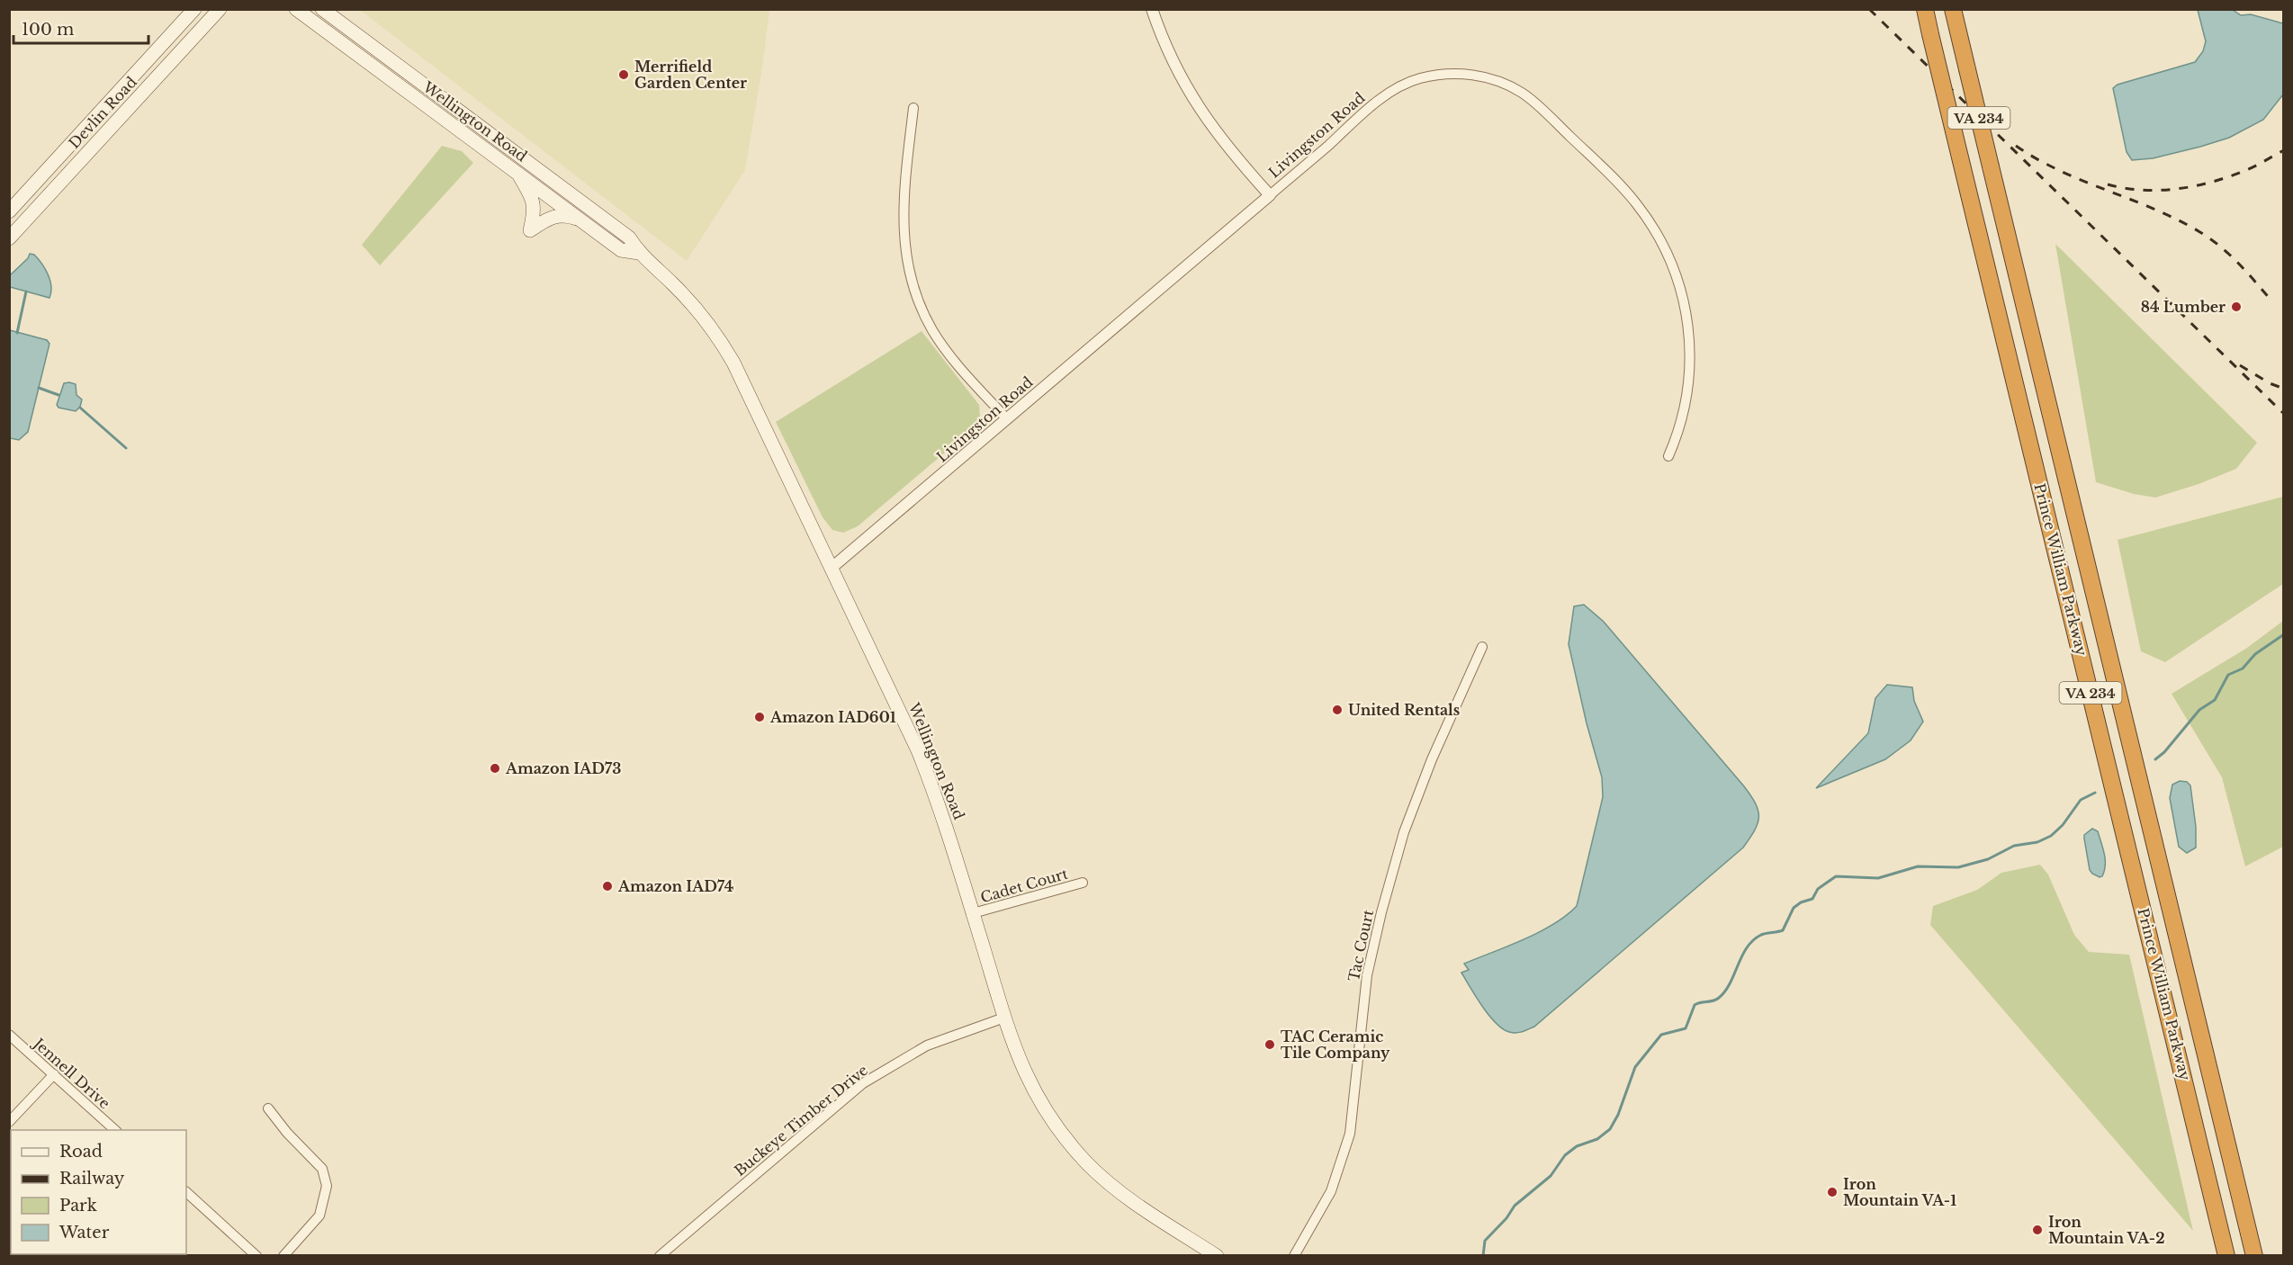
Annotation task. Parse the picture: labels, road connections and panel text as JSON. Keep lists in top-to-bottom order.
{
  "streets": {
    "highway": ["VA 234", "Prince William Parkway"],
    "main road": ["Devlin Road", "Wellington Road"],
    "street": [
      "Livingston Road",
      "Cadet Court",
      "Tac Court",
      "Jennell Drive",
      "Buckeye Timber Drive"
    ]
  },
  "crossings": [
    ["Wellington Road", "Livingston Road"],
    ["Wellington Road", "Cadet Court"],
    ["Wellington Road", "Buckeye Timber Drive"]
  ],
  "places": [
    "Merrifield Garden Center",
    "84 Lumber",
    "United Rentals",
    "Amazon IAD601",
    "Amazon IAD73",
    "Amazon IAD74",
    "TAC Ceramic Tile Company",
    "Iron Mountain VA-1",
    "Iron Mountain VA-2"
  ],
  "legend": [
    "Road",
    "Railway",
    "Park",
    "Water"
  ],
  "scale_bar": "100 m"
}
